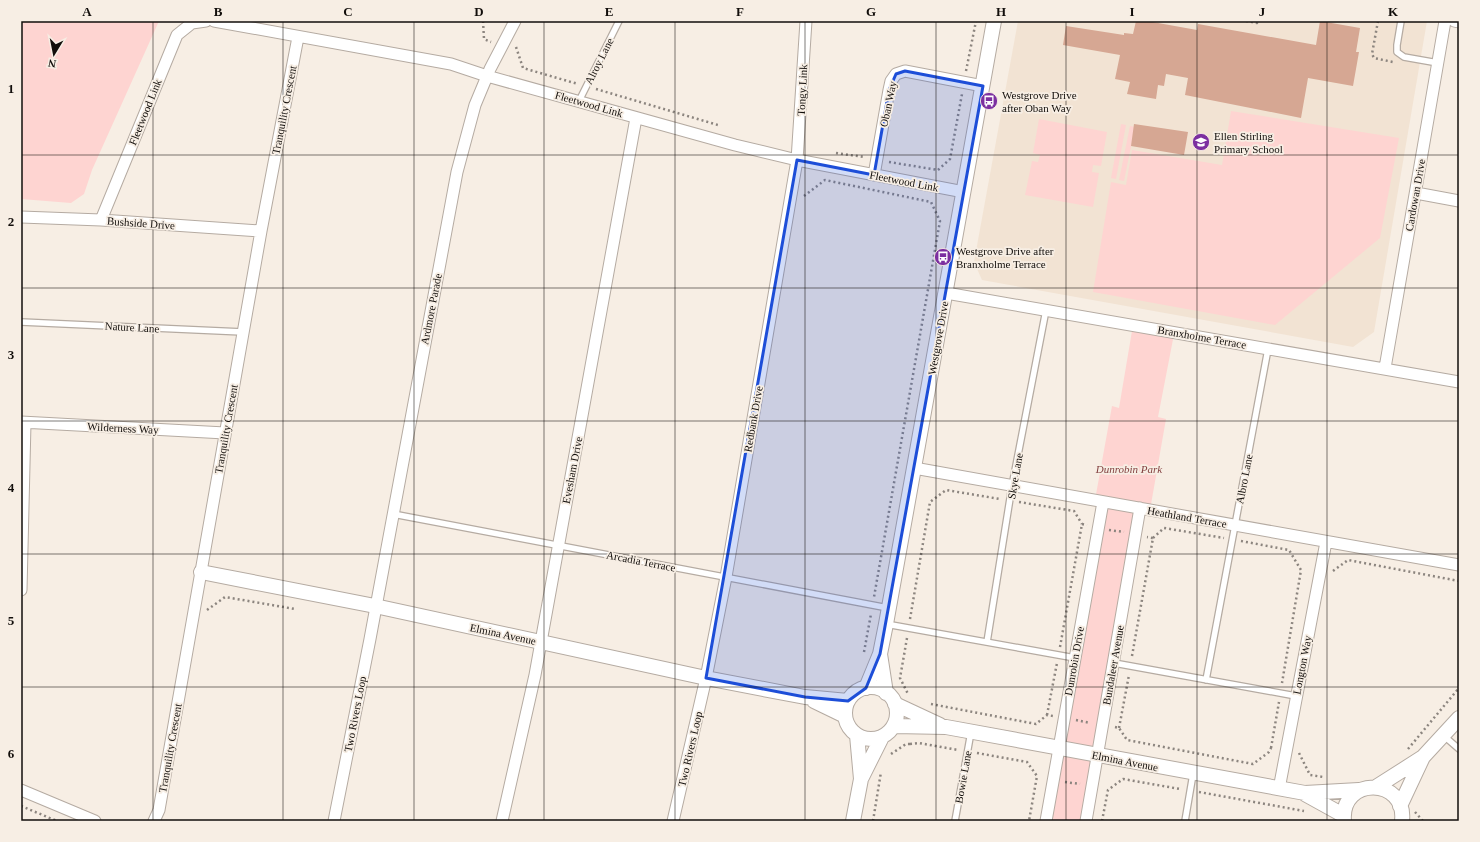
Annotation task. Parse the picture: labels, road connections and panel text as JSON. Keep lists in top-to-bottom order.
{
  "streets": {
    "street": [
      "Tongy Link",
      "Fleetwood Link",
      "Oban Way",
      "Tranquility Crescent",
      "Cardowan Drive",
      "Bushside Drive",
      "Ardmore Parade",
      "Branxholme Terrace",
      "Westgrove Drive",
      "Redbank Drive",
      "Wilderness Way",
      "Evesham Drive",
      "Heathland Terrace",
      "Elmina Avenue",
      "Dunrobin Drive",
      "Bundaleer Avenue",
      "Longton Way",
      "Two Rivers Loop"
    ],
    "lane": [
      "Alroy Lane",
      "Nature Lane",
      "Skye Lane",
      "Albro Lane",
      "Arcadia Terrace",
      "Bowie Lane"
    ]
  },
  "crossings": [
    ["Alroy Lane", "Fleetwood Link"],
    ["Tongy Link", "Fleetwood Link"],
    ["Tongy Link", "Redbank Drive"],
    ["Fleetwood Link", "Oban Way"],
    ["Fleetwood Link", "Tranquility Crescent"],
    ["Fleetwood Link", "Bushside Drive"],
    ["Fleetwood Link", "Ardmore Parade"],
    ["Fleetwood Link", "Westgrove Drive"],
    ["Fleetwood Link", "Redbank Drive"],
    ["Fleetwood Link", "Evesham Drive"],
    ["Oban Way", "Westgrove Drive"],
    ["Tranquility Crescent", "Bushside Drive"],
    ["Tranquility Crescent", "Nature Lane"],
    ["Tranquility Crescent", "Wilderness Way"],
    ["Tranquility Crescent", "Elmina Avenue"],
    ["Cardowan Drive", "Branxholme Terrace"],
    ["Ardmore Parade", "Arcadia Terrace"],
    ["Ardmore Parade", "Elmina Avenue"],
    ["Ardmore Parade", "Two Rivers Loop"],
    ["Branxholme Terrace", "Westgrove Drive"],
    ["Branxholme Terrace", "Skye Lane"],
    ["Branxholme Terrace", "Albro Lane"],
    ["Westgrove Drive", "Heathland Terrace"],
    ["Westgrove Drive", "Arcadia Terrace"],
    ["Westgrove Drive", "Elmina Avenue"],
    ["Redbank Drive", "Arcadia Terrace"],
    ["Redbank Drive", "Elmina Avenue"],
    ["Redbank Drive", "Two Rivers Loop"],
    ["Evesham Drive", "Arcadia Terrace"],
    ["Evesham Drive", "Elmina Avenue"],
    ["Skye Lane", "Heathland Terrace"],
    ["Albro Lane", "Heathland Terrace"],
    ["Heathland Terrace", "Dunrobin Drive"],
    ["Heathland Terrace", "Bundaleer Avenue"],
    ["Heathland Terrace", "Longton Way"],
    ["Elmina Avenue", "Dunrobin Drive"],
    ["Elmina Avenue", "Bundaleer Avenue"],
    ["Elmina Avenue", "Longton Way"],
    ["Elmina Avenue", "Two Rivers Loop"],
    ["Elmina Avenue", "Bowie Lane"]
  ],
  "parks": ["Dunrobin Park"],
  "places": {
    "bus stop": ["Westgrove Drive after Oban Way", "Westgrove Drive after Branxholme Terrace"],
    "school or university": ["Ellen Stirling Primary School"]
  },
  "north": "bottom",
  "grid": {
    "columns": [
      "A",
      "B",
      "C",
      "D",
      "E",
      "F",
      "G",
      "H",
      "I",
      "J",
      "K"
    ],
    "rows": [
      "1",
      "2",
      "3",
      "4",
      "5",
      "6"
    ]
  }
}
